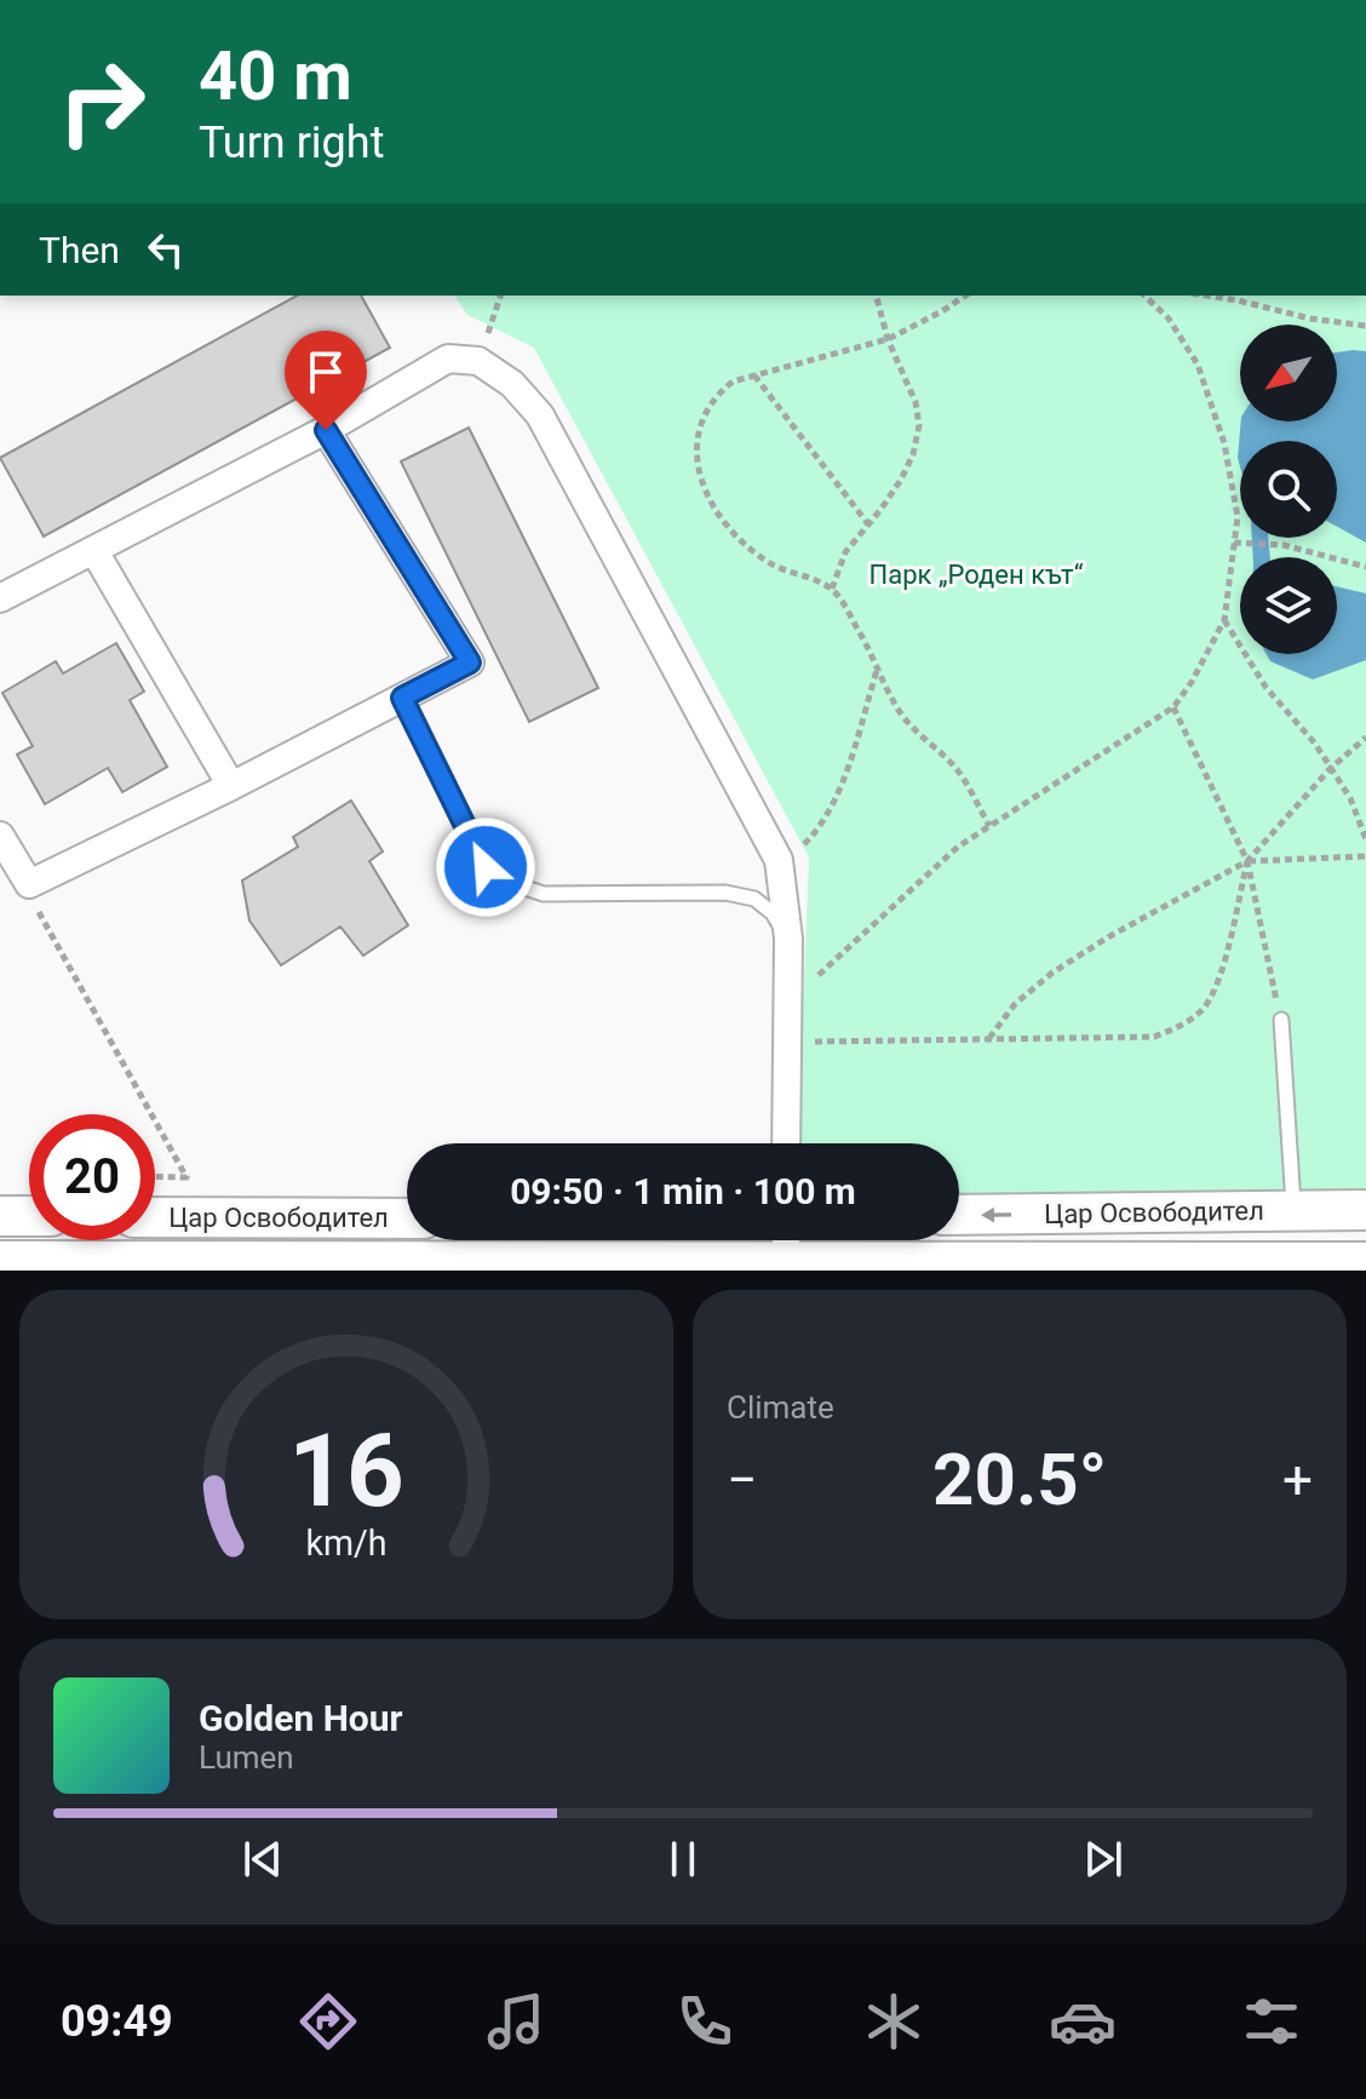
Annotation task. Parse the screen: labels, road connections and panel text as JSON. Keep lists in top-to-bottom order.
{
  "streets": {
    "street": ["Цар Освободител"]
  },
  "parks": ["Парк „Роден кът“"],
  "north": "bottom left",
  "page": {
    "turn": ["40 m", "Turn right"],
    "then": "Then",
    "limit": "20",
    "trip": "09:50 · 1 min · 100 m",
    "tile": "Climate",
    "heat": ["−", "20.5°", "+"],
    "song": ["Golden Hour", "Lumen"],
    "tabs": "09:49",
    "gauge": ["16", "km/h"]
  }
}
